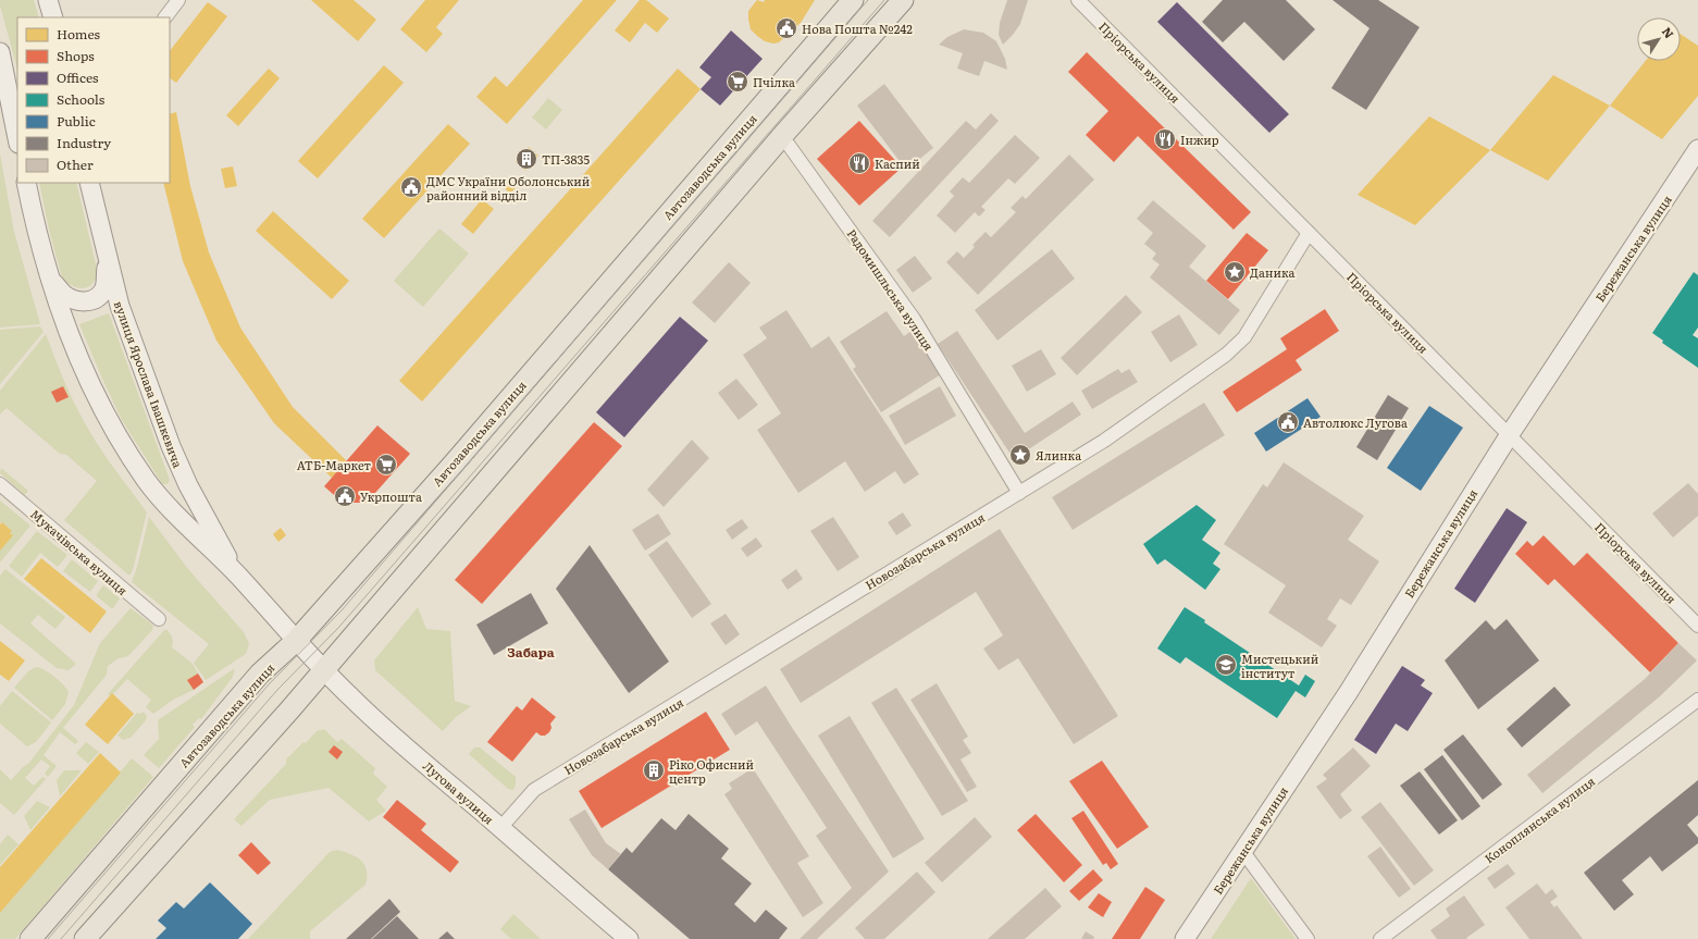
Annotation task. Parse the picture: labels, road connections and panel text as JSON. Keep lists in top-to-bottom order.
{
  "streets": {
    "main road": [
      "Автозаводська вулиця",
      "Бережанська вулиця",
      "вулиця Ярослава Івашкевича",
      "Лугова вулиця"
    ],
    "street": [
      "Пріорська вулиця",
      "Радомишльська вулиця",
      "Новозабарська вулиця",
      "Мукачівська вулиця",
      "Коноплянська вулиця"
    ]
  },
  "crossings": [
    ["Пріорська вулиця", "Бережанська вулиця"],
    ["Пріорська вулиця", "Новозабарська вулиця"],
    ["Автозаводська вулиця", "вулиця Ярослава Івашкевича"],
    ["Автозаводська вулиця", "Лугова вулиця"],
    ["Радомишльська вулиця", "Новозабарська вулиця"],
    ["вулиця Ярослава Івашкевича", "Лугова вулиця"],
    ["Новозабарська вулиця", "Лугова вулиця"]
  ],
  "districts": ["Забара"],
  "places": {
    "public building": [
      "Нова Пошта №242",
      "ДМС України Оболонський районний відділ",
      "Автолюкс Лугова",
      "Укрпошта"
    ],
    "supermarket": ["Пчілка", "АТБ-Маркет"],
    "restaurant": ["Інжир", "Каспий"],
    "building": ["ТП-3835", "Ріко Офисний центр"],
    "place": ["Даника", "Ялинка"],
    "school or university": ["Мистецький інститут"]
  },
  "legend": [
    "Homes",
    "Shops",
    "Offices",
    "Schools",
    "Public",
    "Industry",
    "Other"
  ],
  "north": "top right"
}
